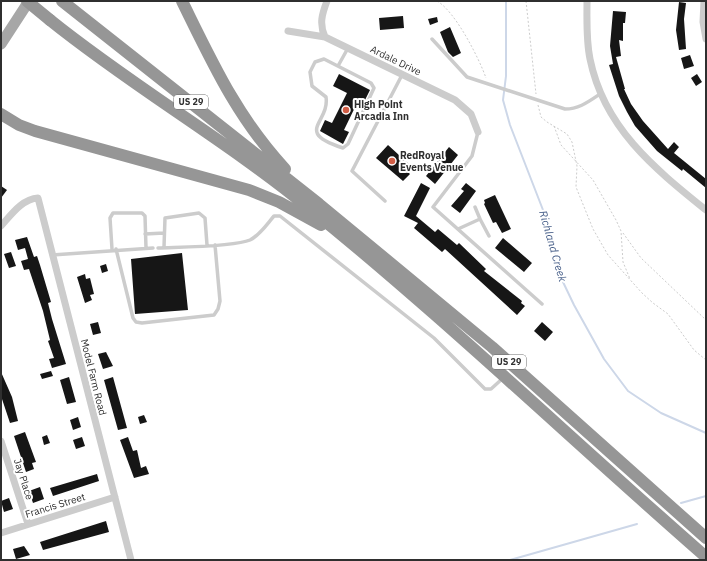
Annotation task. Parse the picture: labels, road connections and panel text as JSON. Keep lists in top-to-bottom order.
{
  "streets": {
    "highway": ["US 29"],
    "street": [
      "Ardale Drive",
      "Model Farm Road",
      "Jay Place",
      "Francis Street"
    ]
  },
  "crossings": [
    ["Model Farm Road", "Francis Street"],
    ["Jay Place", "Francis Street"]
  ],
  "water": ["Richland Creek"],
  "places": ["High Point Arcadia Inn", "RedRoyal Events Venue"]
}
